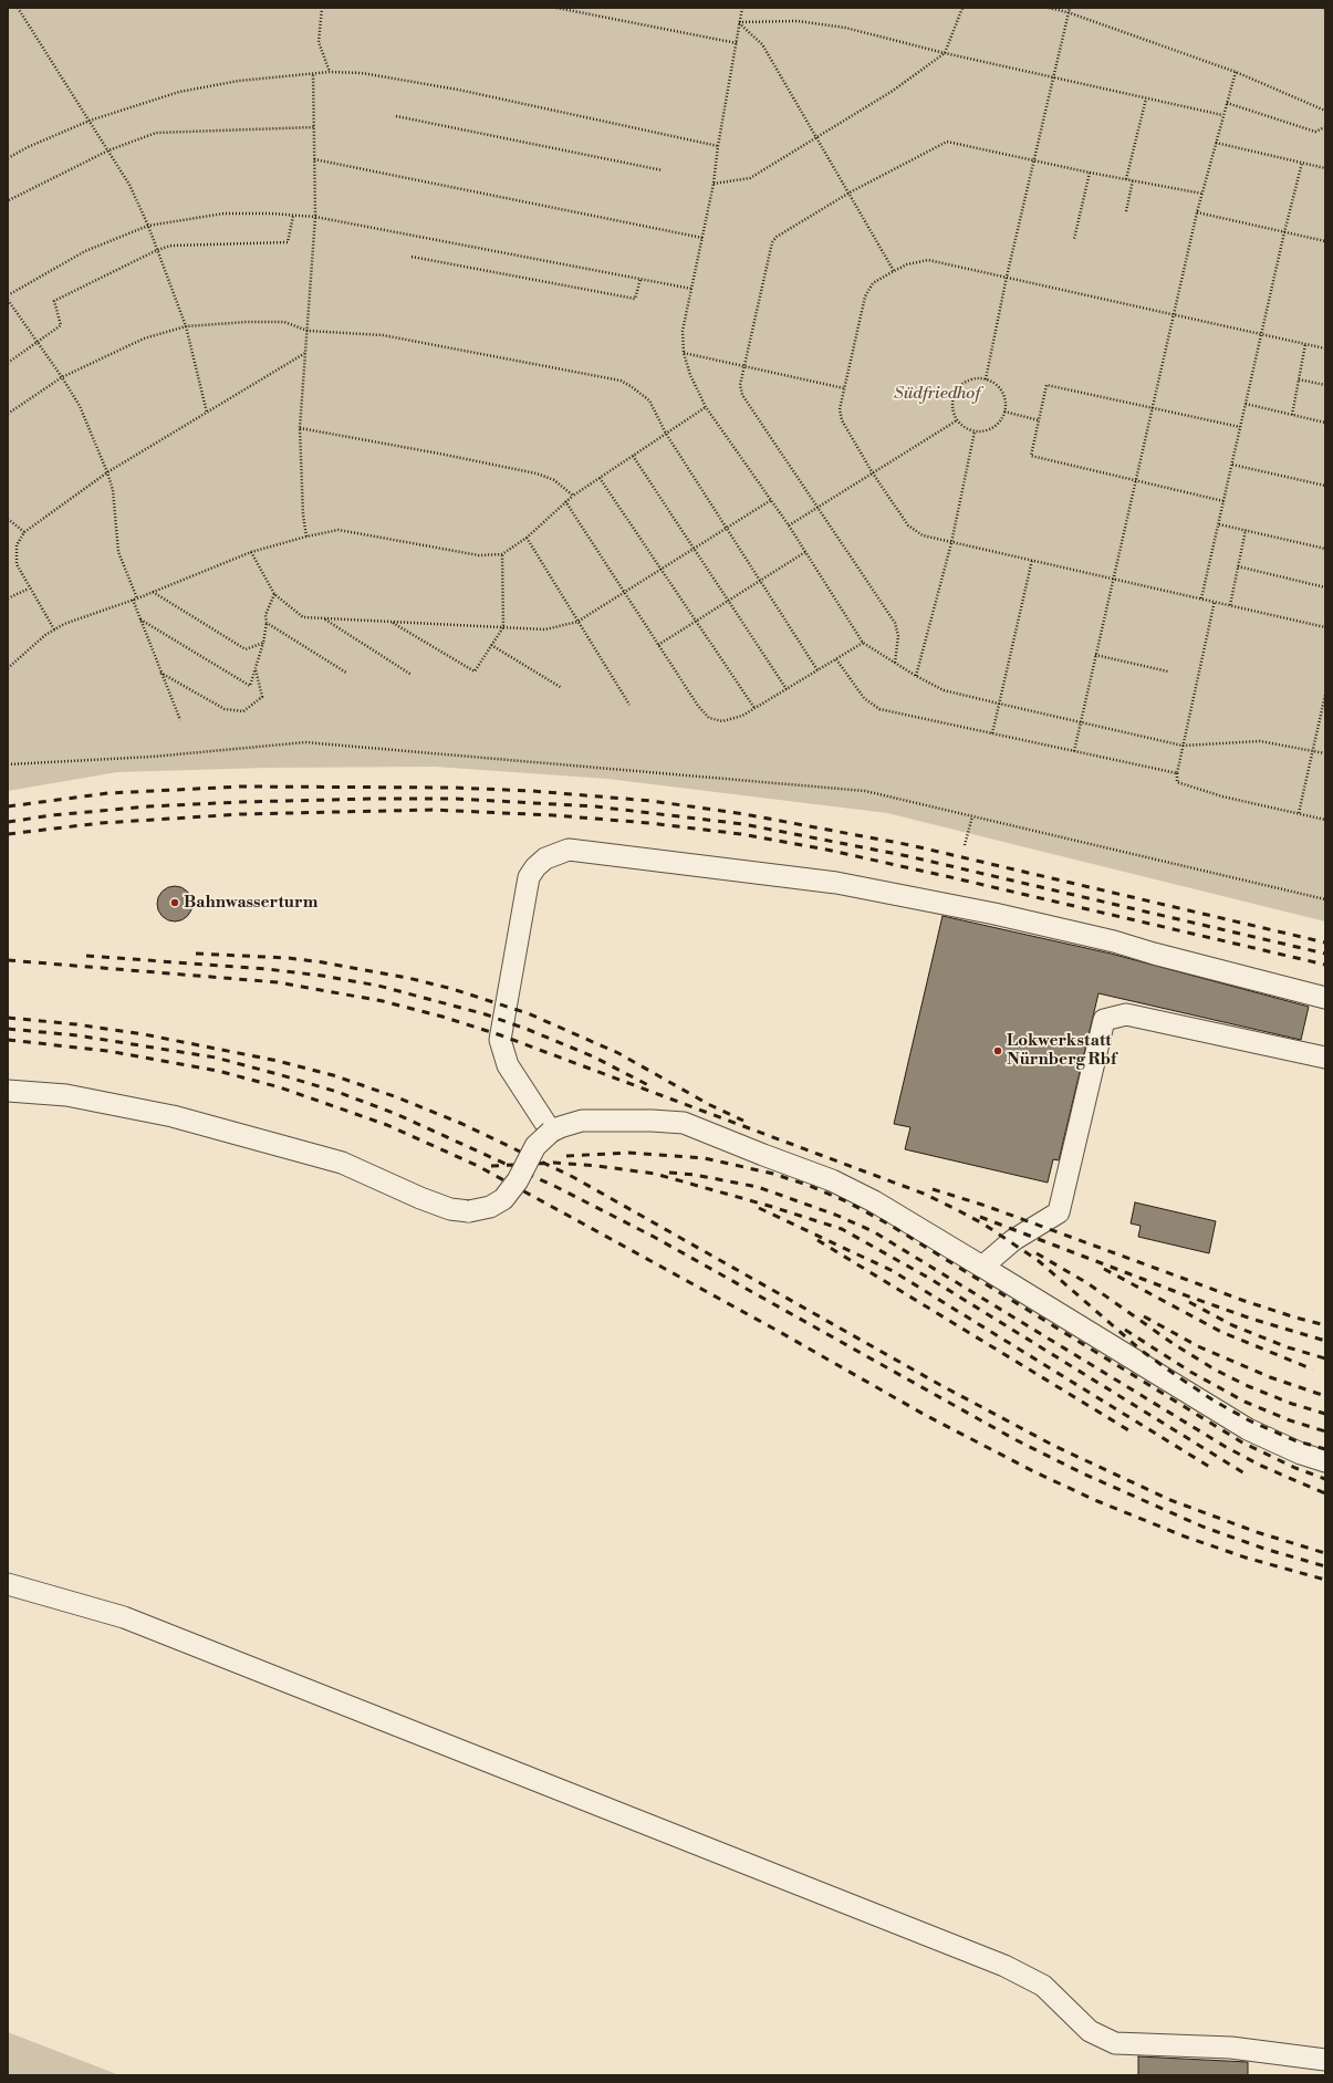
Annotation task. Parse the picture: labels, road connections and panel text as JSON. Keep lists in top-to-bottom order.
{
  "parks": ["Südfriedhof"],
  "places": ["Bahnwasserturm", "Lokwerkstatt Nürnberg Rbf"]
}
